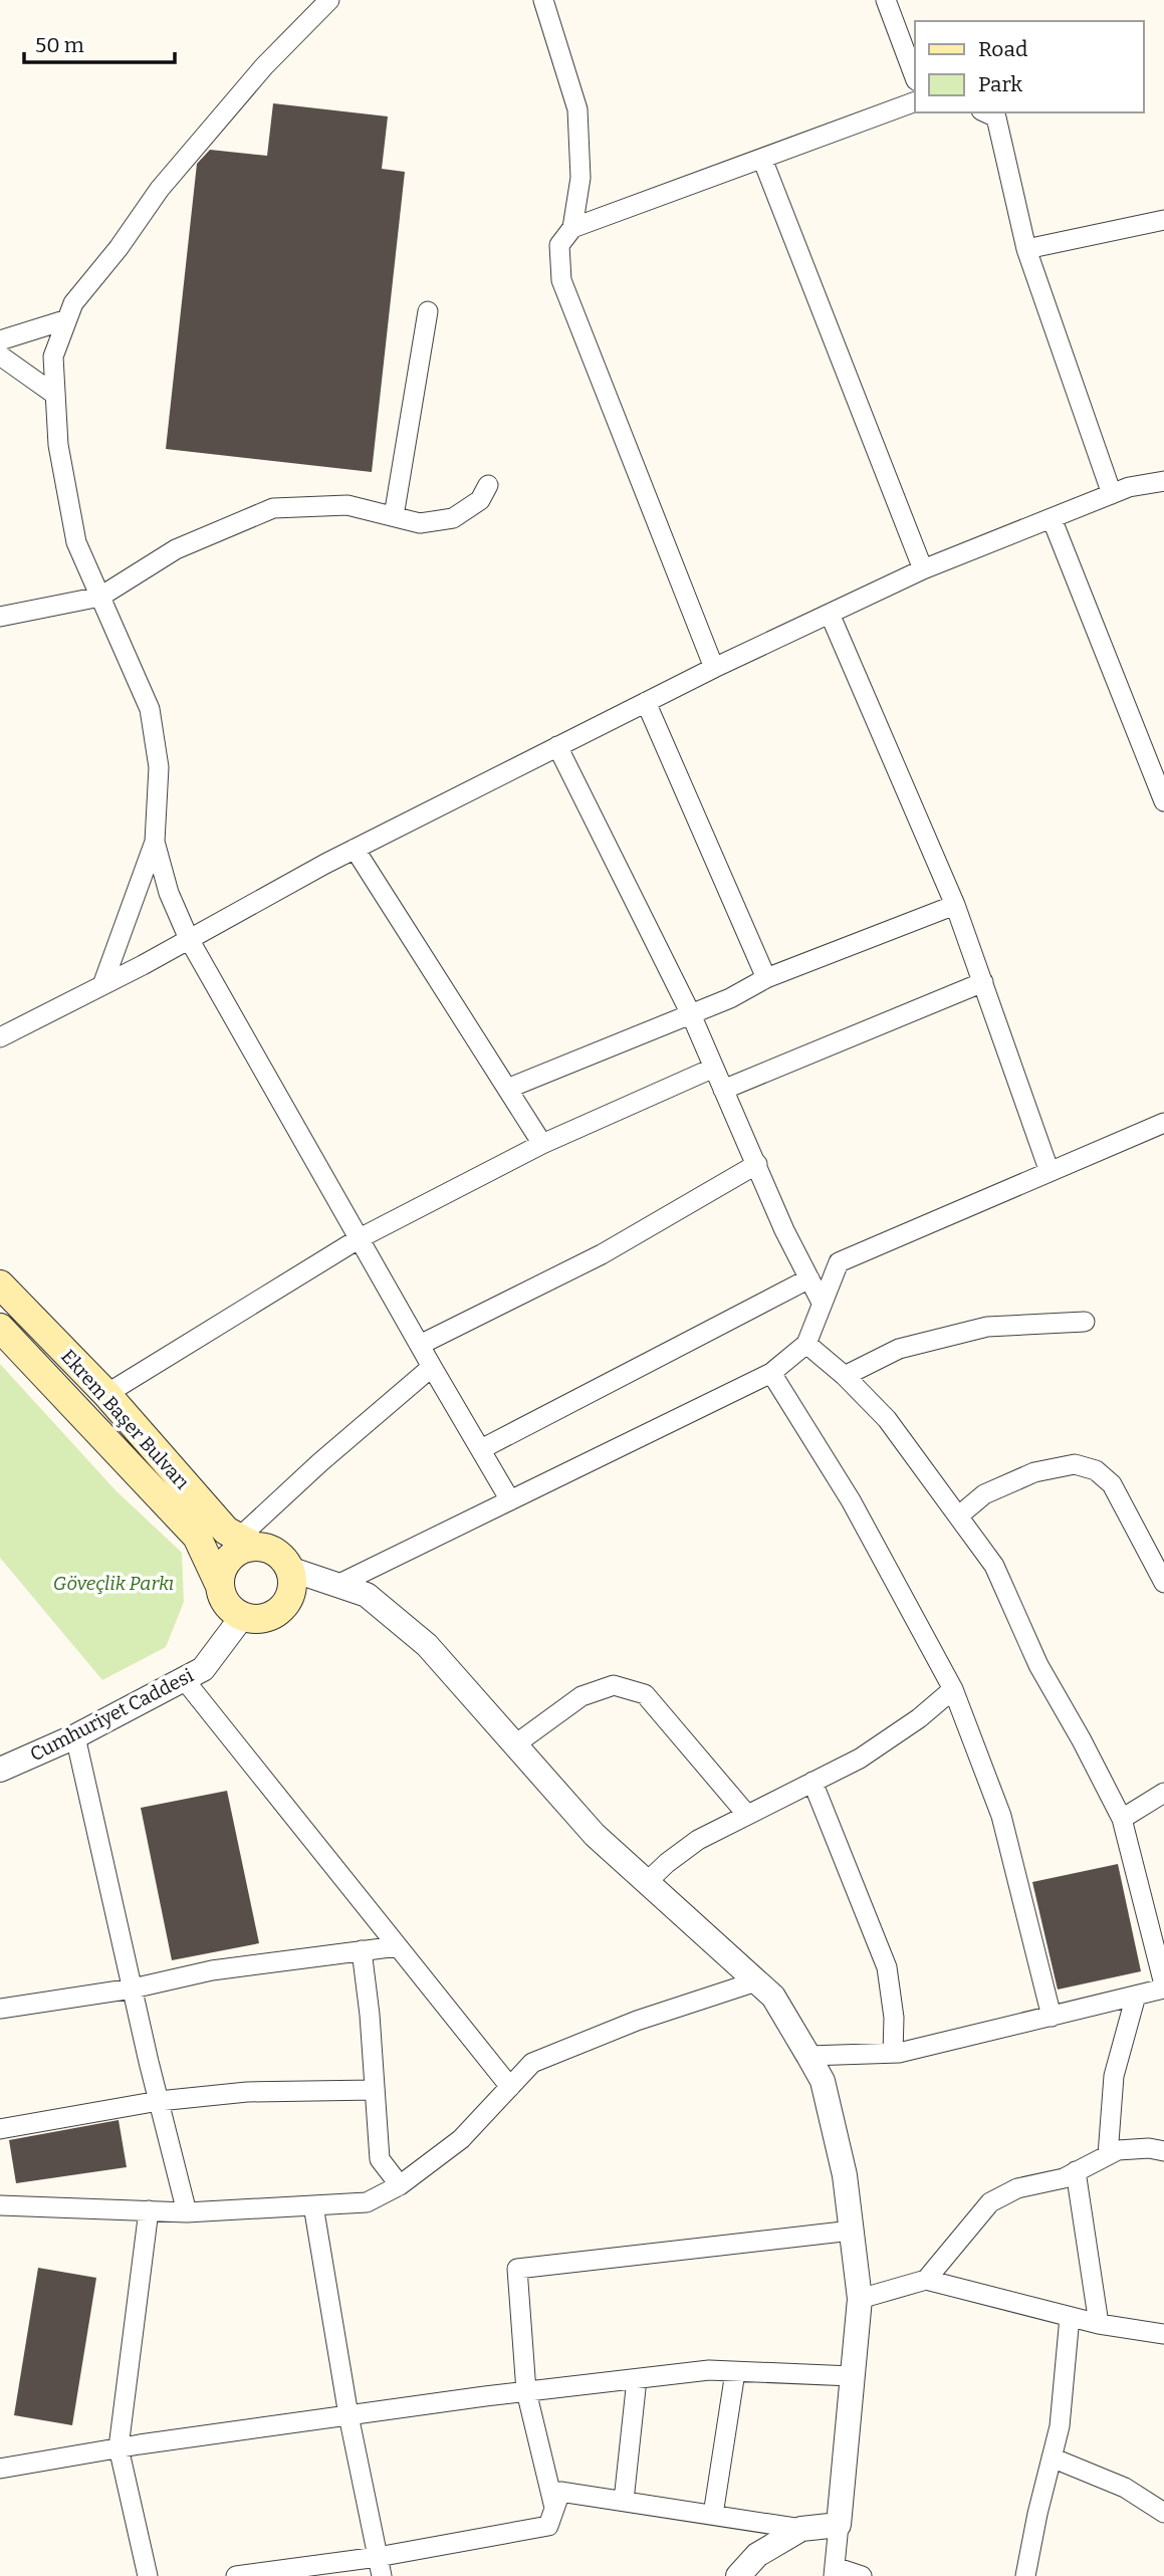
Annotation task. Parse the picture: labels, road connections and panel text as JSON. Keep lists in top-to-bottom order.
{
  "streets": {
    "main road": ["Ekrem Başer Bulvarı"],
    "street": ["Cumhuriyet Caddesi"]
  },
  "crossings": [
    ["Ekrem Başer Bulvarı", "Cumhuriyet Caddesi"]
  ],
  "parks": ["Göveçlik Parkı"],
  "legend": ["Road", "Park"],
  "scale_bar": "50 m"
}
